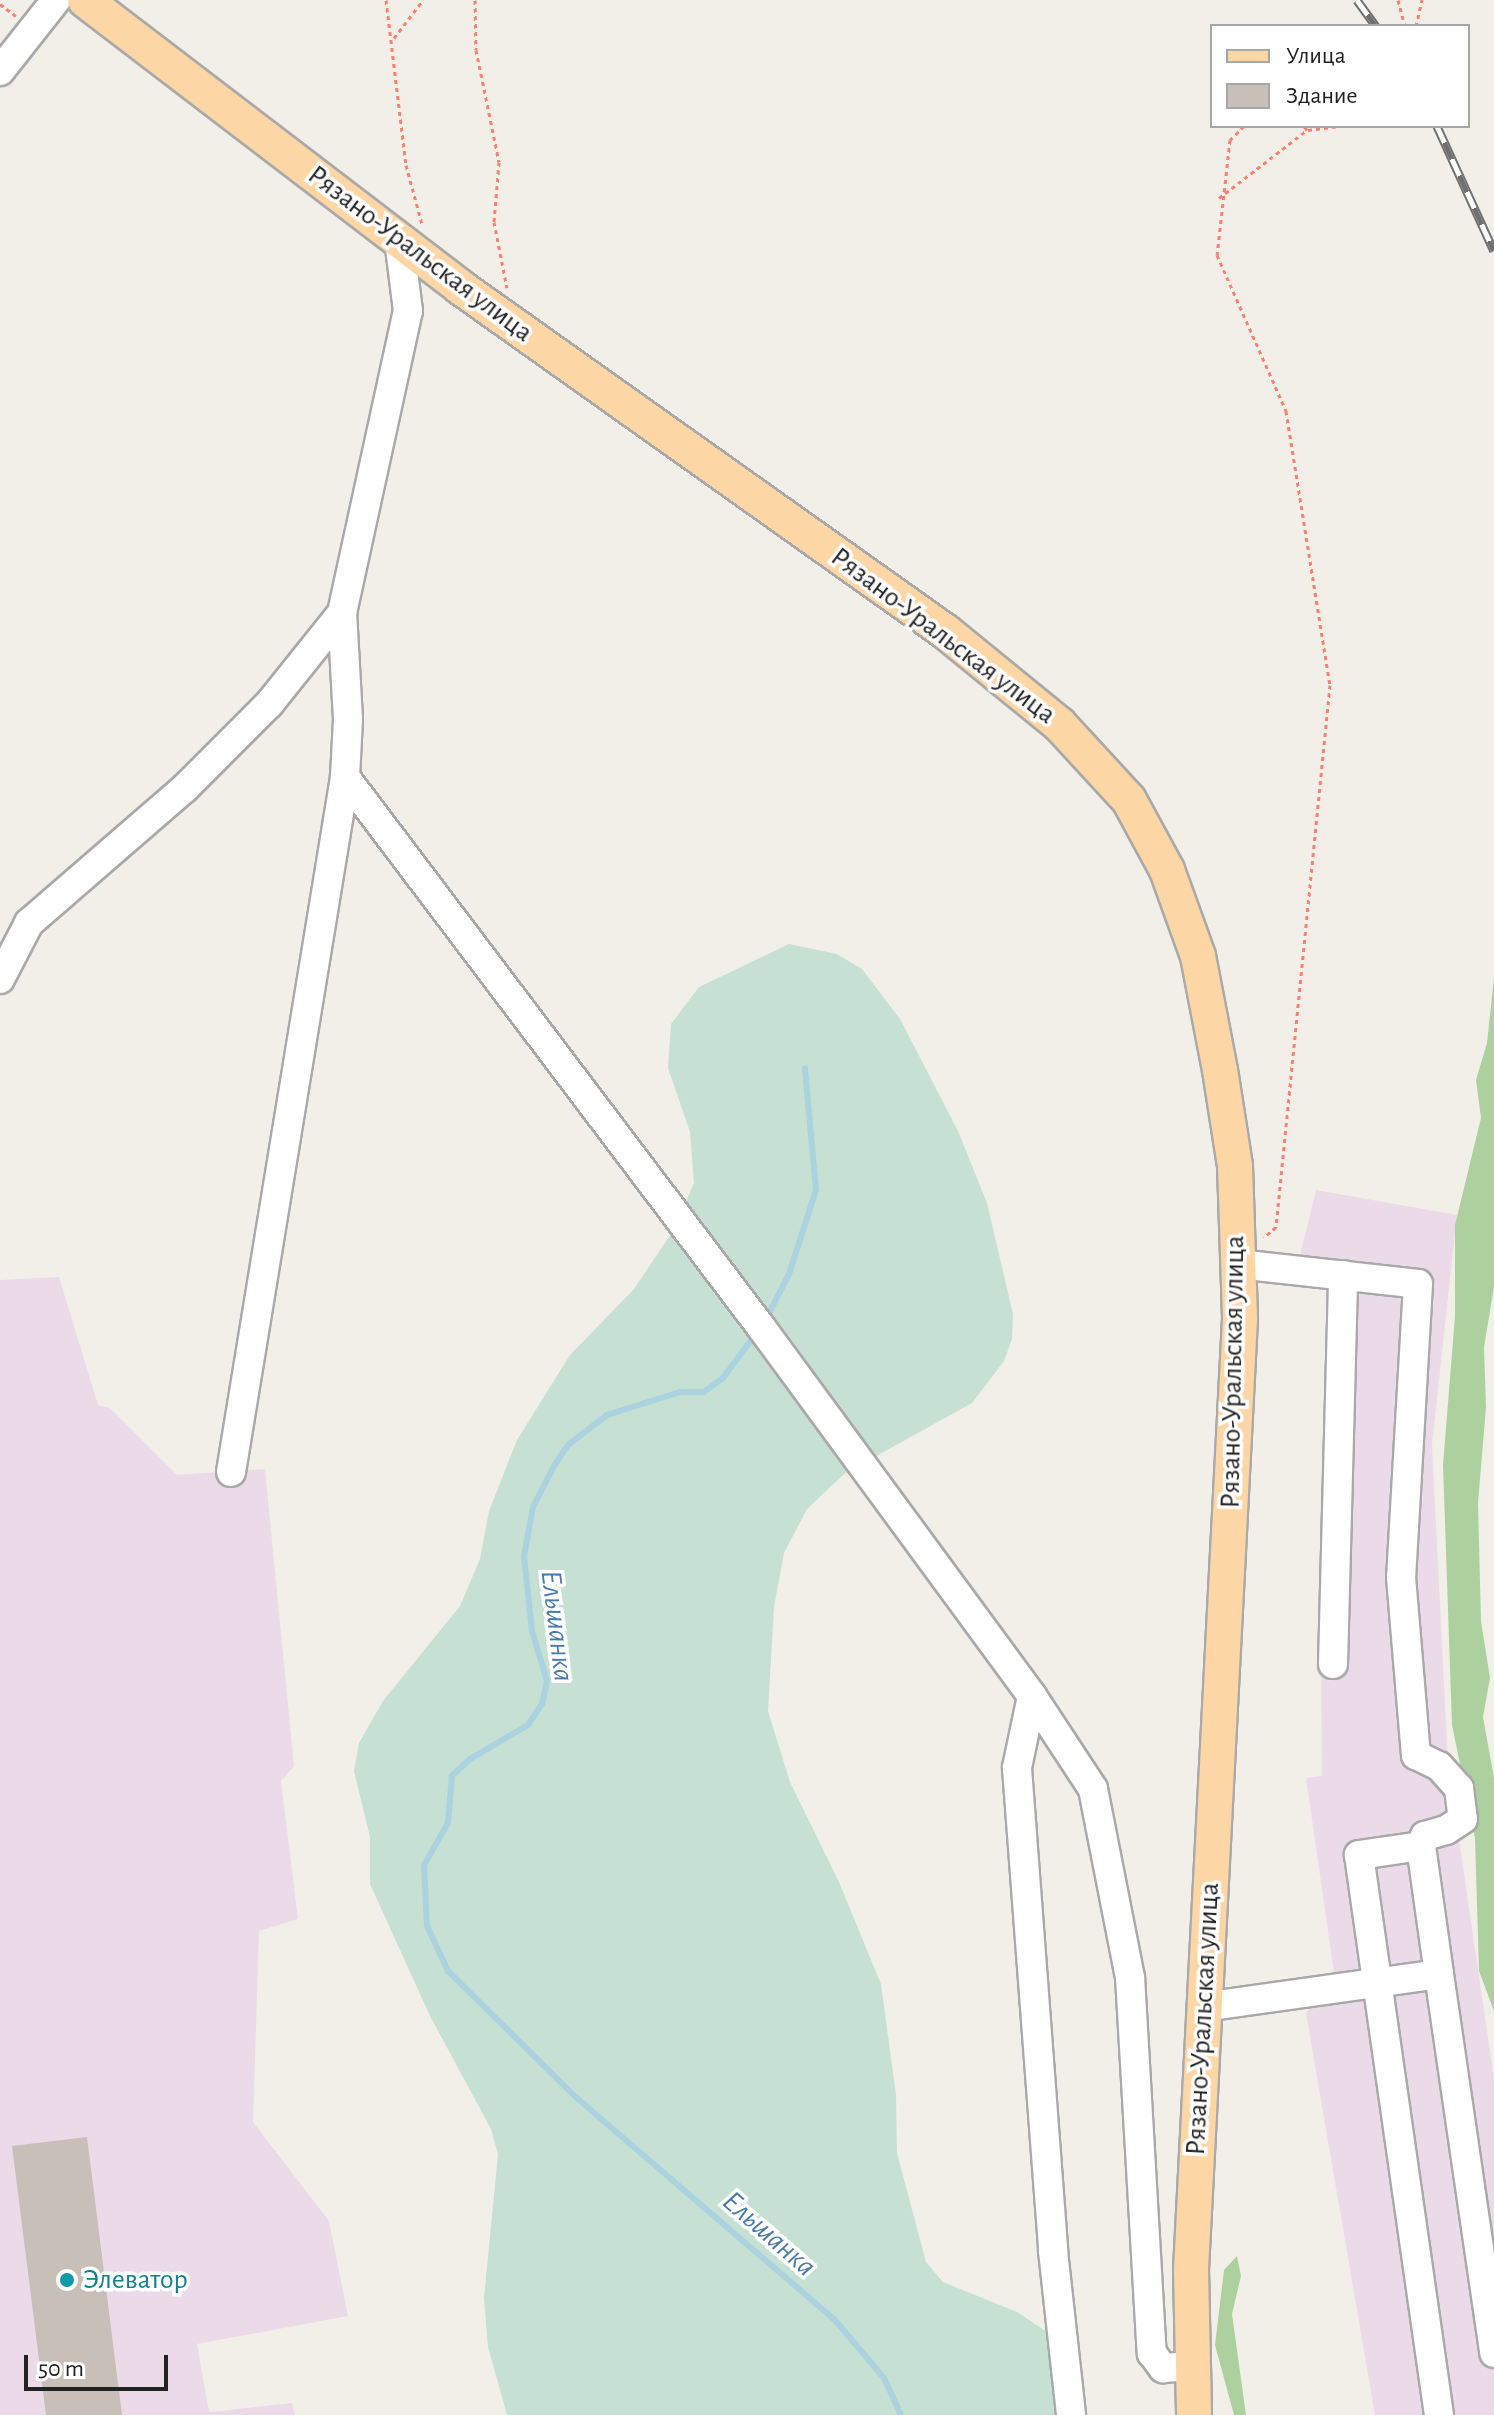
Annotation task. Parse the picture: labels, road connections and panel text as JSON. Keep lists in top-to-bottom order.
{
  "streets": {
    "main road": ["Рязано-Уральская улица"]
  },
  "water": ["Ельшанка"],
  "places": ["Элеватор"],
  "legend": ["Улица", "Здание"],
  "scale_bar": "50 m"
}
